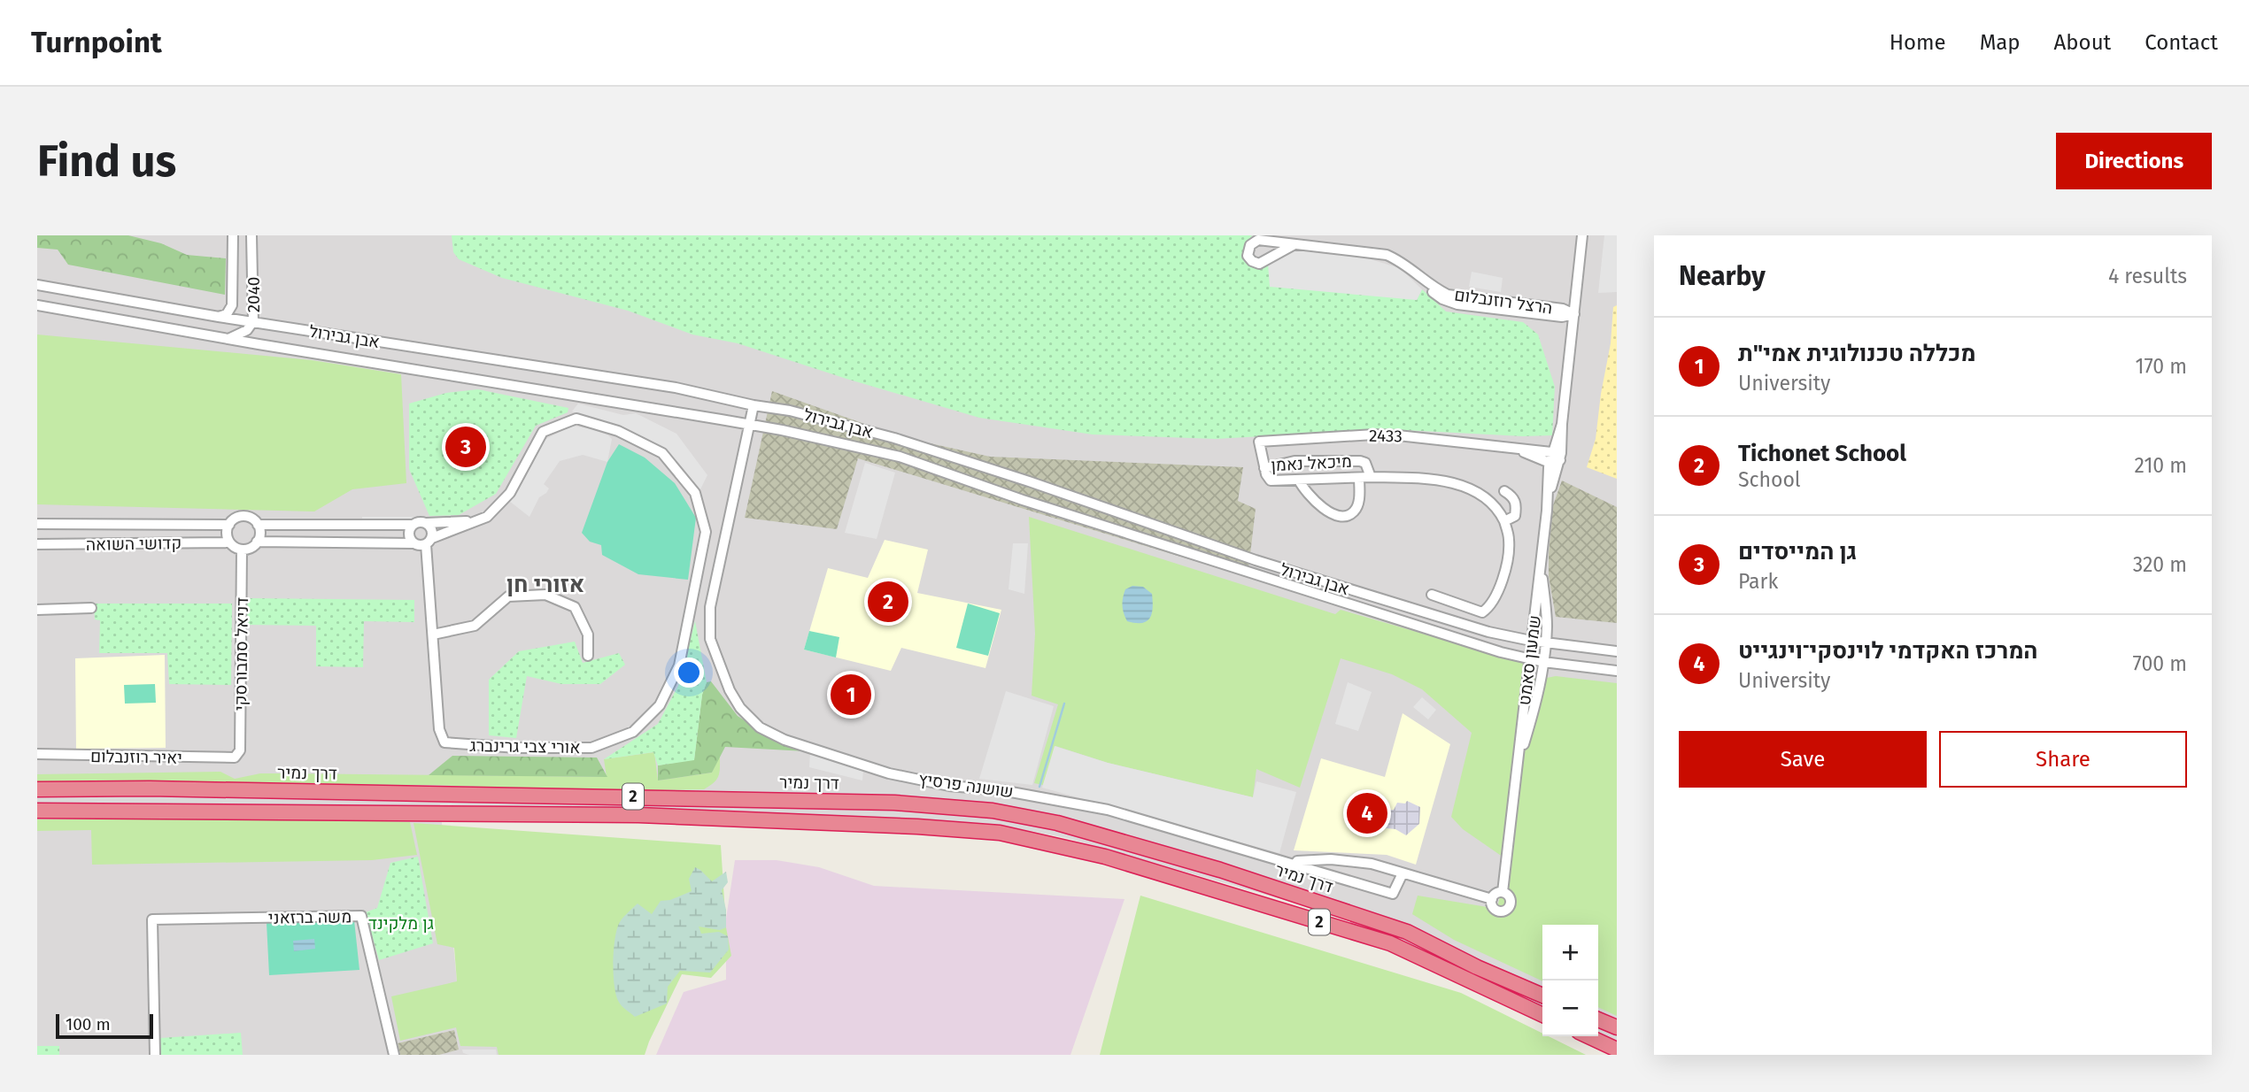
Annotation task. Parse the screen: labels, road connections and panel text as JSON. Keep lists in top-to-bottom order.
{
  "streets": {
    "highway": ["דרך נמיר", "2"],
    "street": [
      "2040",
      "הרצל רוזנבלום",
      "אבן גבירול",
      "2433",
      "מיכאל נאמן",
      "קדושי השואה",
      "דניאל סמבורסקי",
      "שמעון סאמט",
      "אורי צבי גרינברג",
      "יאיר רוזנבלום",
      "שושנה פרסיץ",
      "משה ברזאני"
    ]
  },
  "crossings": [
    ["2040", "אבן גבירול"],
    ["הרצל רוזנבלום", "שמעון סאמט"],
    ["אבן גבירול", "שמעון סאמט"],
    ["אבן גבירול", "שושנה פרסיץ"],
    ["2433", "מיכאל נאמן"],
    ["2433", "שמעון סאמט"],
    ["קדושי השואה", "דניאל סמבורסקי"],
    ["דניאל סמבורסקי", "יאיר רוזנבלום"]
  ],
  "districts": ["אזורי חן"],
  "parks": ["גן מלקינד"],
  "scale_bar": "100 m",
  "page": {
    "header": "Turnpoint",
    "nav": [
      "Home",
      "Map",
      "About",
      "Contact"
    ],
    "buttons": [
      "Directions",
      ["Save", "Share"]
    ],
    "title": "Find us",
    "heading": ["Nearby", "4 results"],
    "list": [
      {
        "mark": "1",
        "name": "מכללה טכנולוגית אמי\"ת",
        "note": "University",
        "value": "170 m"
      },
      {
        "mark": "2",
        "name": "Tichonet School",
        "note": "School",
        "value": "210 m"
      },
      {
        "mark": "3",
        "name": "גן המייסדים",
        "note": "Park",
        "value": "320 m"
      },
      {
        "mark": "4",
        "name": "המרכז האקדמי לוינסקי־וינגייט",
        "note": "University",
        "value": "700 m"
      }
    ],
    "pins": [
      "3",
      "2",
      "1",
      "4"
    ],
    "map_buttons": ["+", "−"],
    "scale": "100 m"
  }
}
